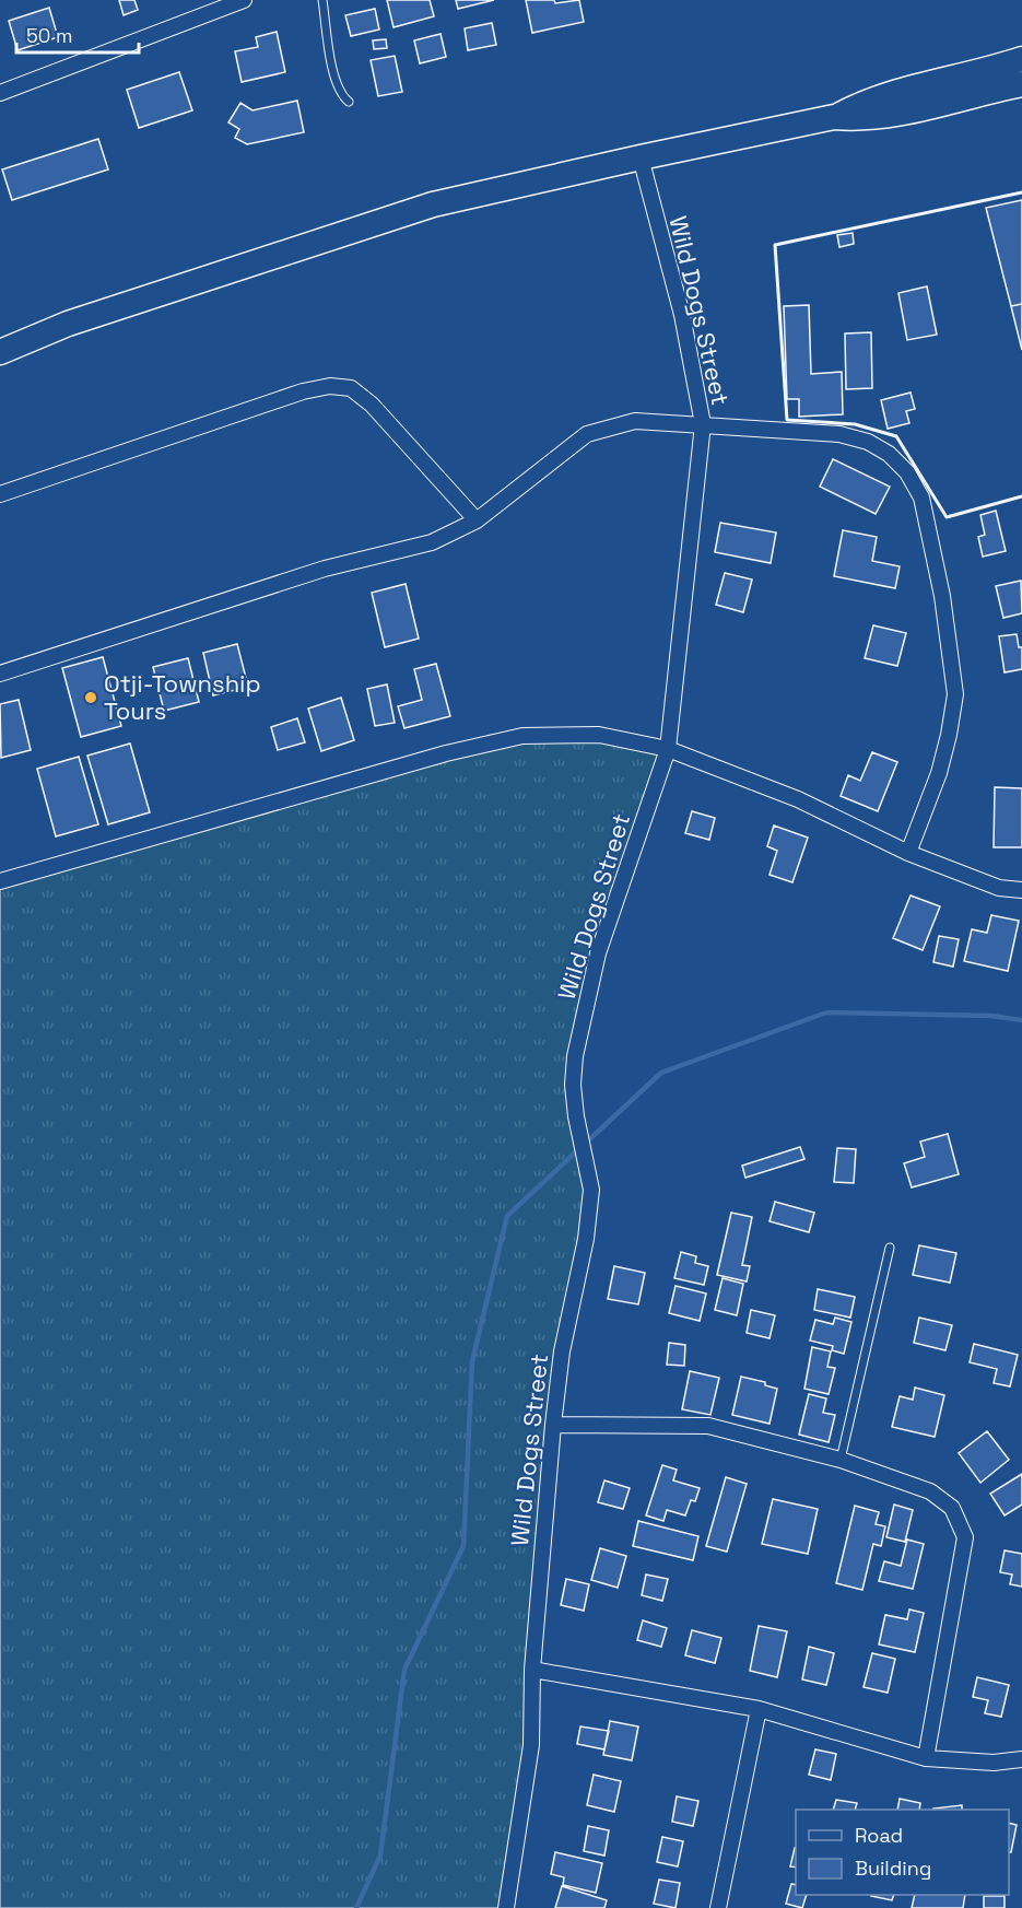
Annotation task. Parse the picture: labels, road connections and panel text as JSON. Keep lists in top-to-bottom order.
{
  "streets": {
    "street": ["Wild Dogs Street"]
  },
  "places": ["Otji-Township Tours"],
  "legend": ["Road", "Building"],
  "scale_bar": "50 m"
}
